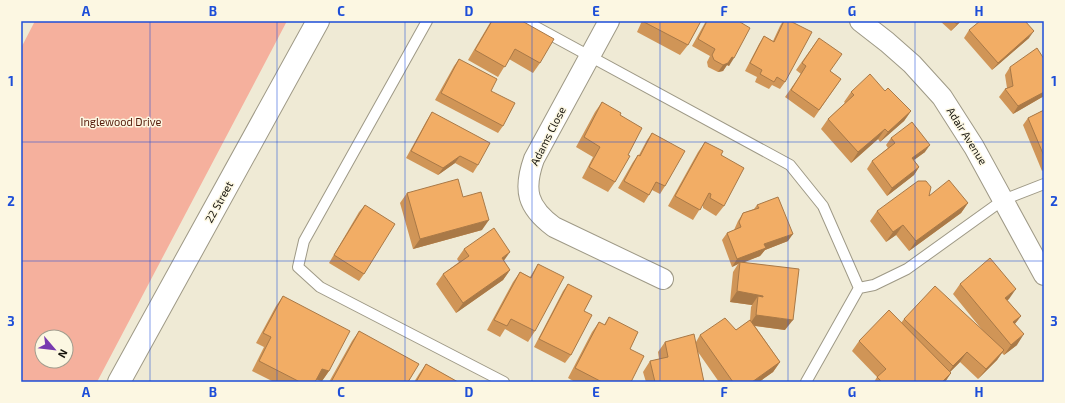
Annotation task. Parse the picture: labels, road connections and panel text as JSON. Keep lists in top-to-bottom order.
{
  "streets": {
    "main road": ["22 Street"],
    "street": ["Adams Close", "Adair Avenue"]
  },
  "parks": ["Inglewood Drive"],
  "north": "bottom right",
  "grid": {
    "columns": [
      "A",
      "B",
      "C",
      "D",
      "E",
      "F",
      "G",
      "H"
    ],
    "rows": ["1", "2", "3"]
  }
}
